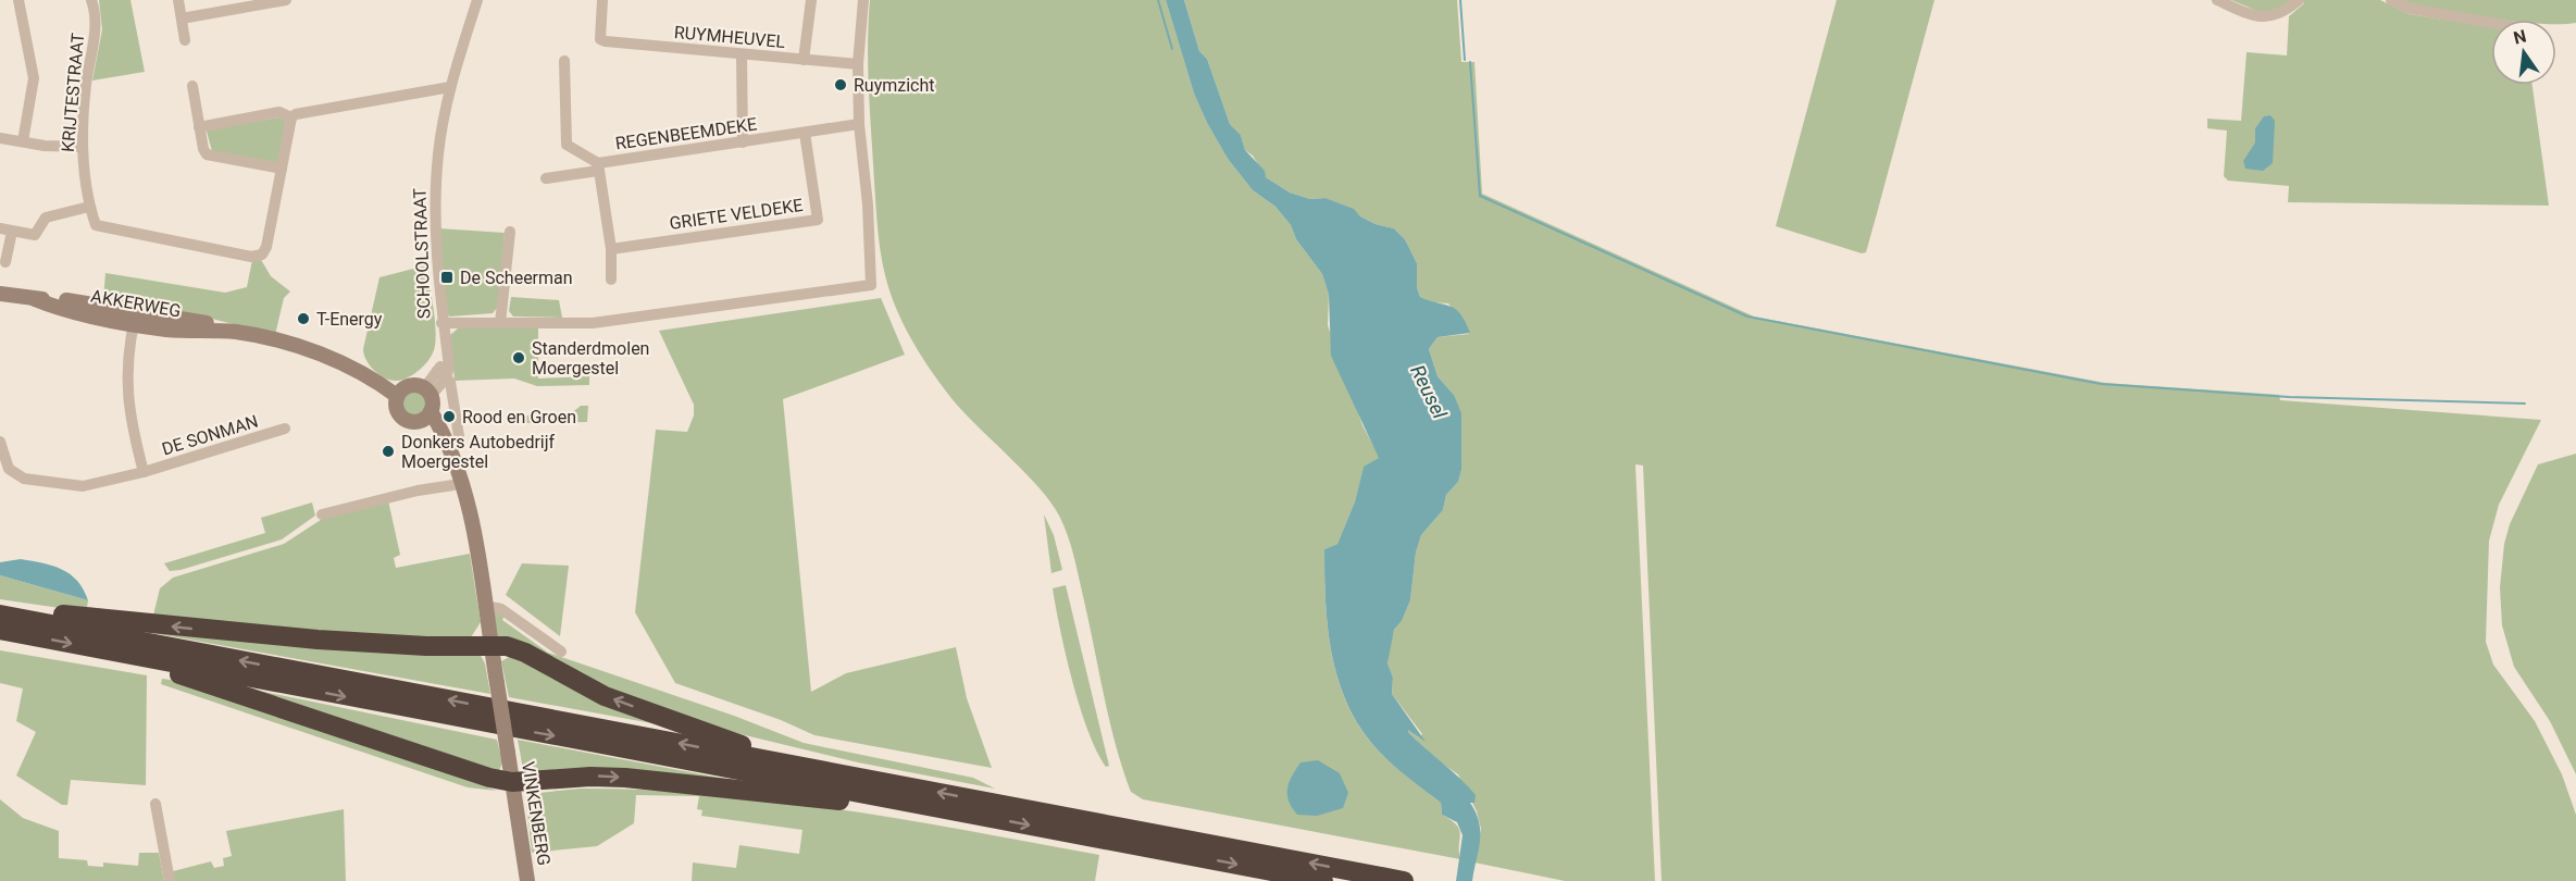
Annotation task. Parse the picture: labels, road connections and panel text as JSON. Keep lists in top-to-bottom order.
{
  "streets": {
    "main road": ["AKKERWEG", "VINKENBERG"],
    "street": [
      "RUYMHEUVEL",
      "KRIJTESTRAAT",
      "REGENBEEMDEKE",
      "GRIETE VELDEKE",
      "SCHOOLSTRAAT",
      "DE SONMAN"
    ]
  },
  "crossings": [
    ["REGENBEEMDEKE", "GRIETE VELDEKE"],
    ["AKKERWEG", "DE SONMAN"]
  ],
  "water": ["Reusel"],
  "places": {
    "other": [
      "Ruymzicht",
      "T-Energy",
      "Standerdmolen Moergestel",
      "Rood en Groen",
      "Donkers Autobedrijf Moergestel"
    ],
    "transit": ["De Scheerman"]
  },
  "north": "top"
}
